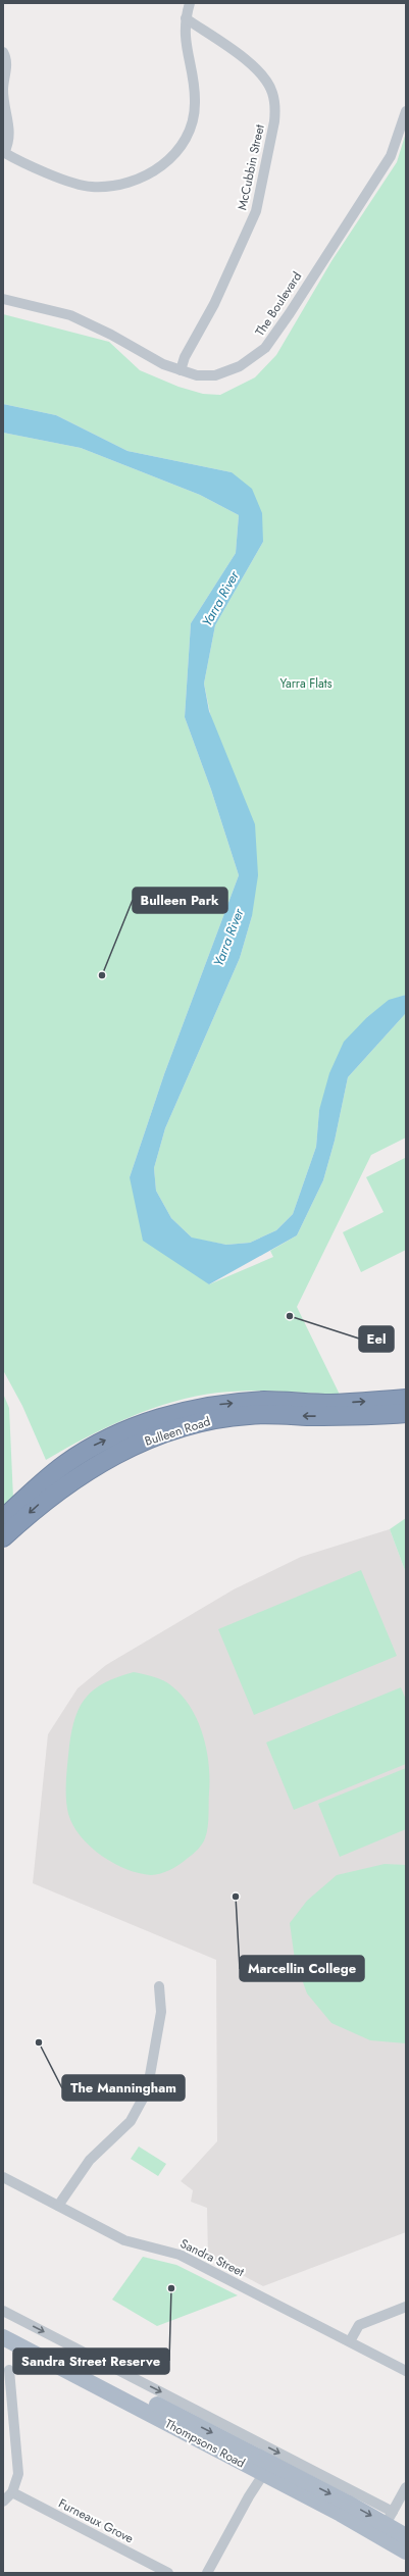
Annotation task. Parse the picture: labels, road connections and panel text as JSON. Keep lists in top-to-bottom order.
{
  "streets": {
    "highway": ["Bulleen Road"],
    "main road": ["Thompsons Road"],
    "street": [
      "McCubbin Street",
      "The Boulevard",
      "Sandra Street",
      "Furneaux Grove"
    ]
  },
  "crossings": [
    ["McCubbin Street", "The Boulevard"]
  ],
  "one_way": ["Thompsons Road"],
  "water": ["Yarra River"],
  "parks": ["Yarra Flats"],
  "places": [
    "Bulleen Park",
    "Eel",
    "Marcellin College",
    "The Manningham",
    "Sandra Street Reserve"
  ]
}
